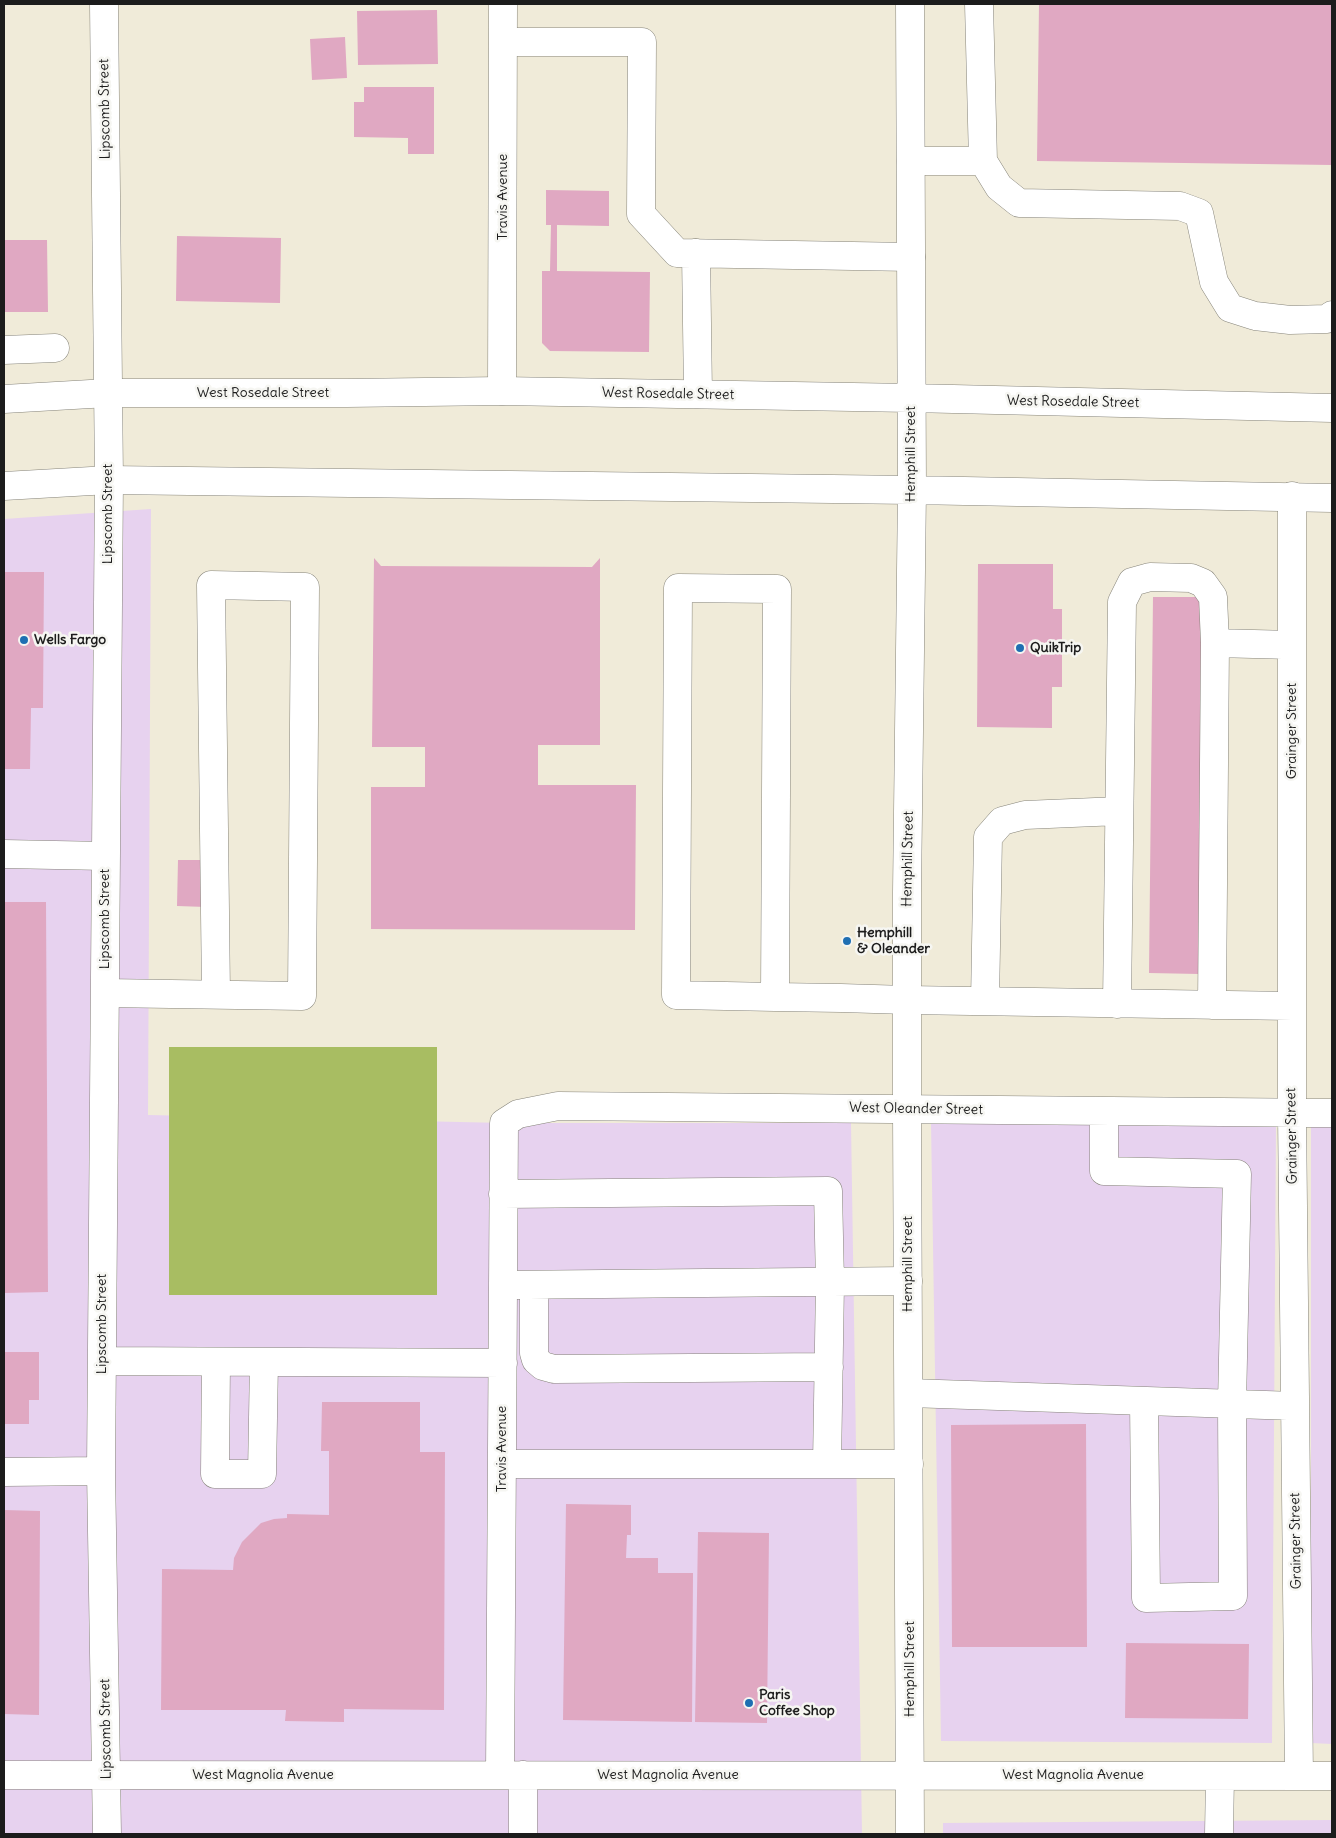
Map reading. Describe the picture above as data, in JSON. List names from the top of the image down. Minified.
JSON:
{"streets":{"street":["Lipscomb Street","Travis Avenue","West Rosedale Street","Hemphill Street","Grainger Street","West Oleander Street","West Magnolia Avenue"]},"crossings":[["Lipscomb Street","West Rosedale Street"],["Lipscomb Street","West Magnolia Avenue"],["Travis Avenue","West Rosedale Street"],["Travis Avenue","West Oleander Street"],["Travis Avenue","West Magnolia Avenue"],["West Rosedale Street","Hemphill Street"],["Hemphill Street","West Oleander Street"],["Hemphill Street","West Magnolia Avenue"],["Grainger Street","West Oleander Street"],["Grainger Street","West Magnolia Avenue"]],"places":["Wells Fargo","QuikTrip","Hemphill & Oleander","Paris Coffee Shop"]}
